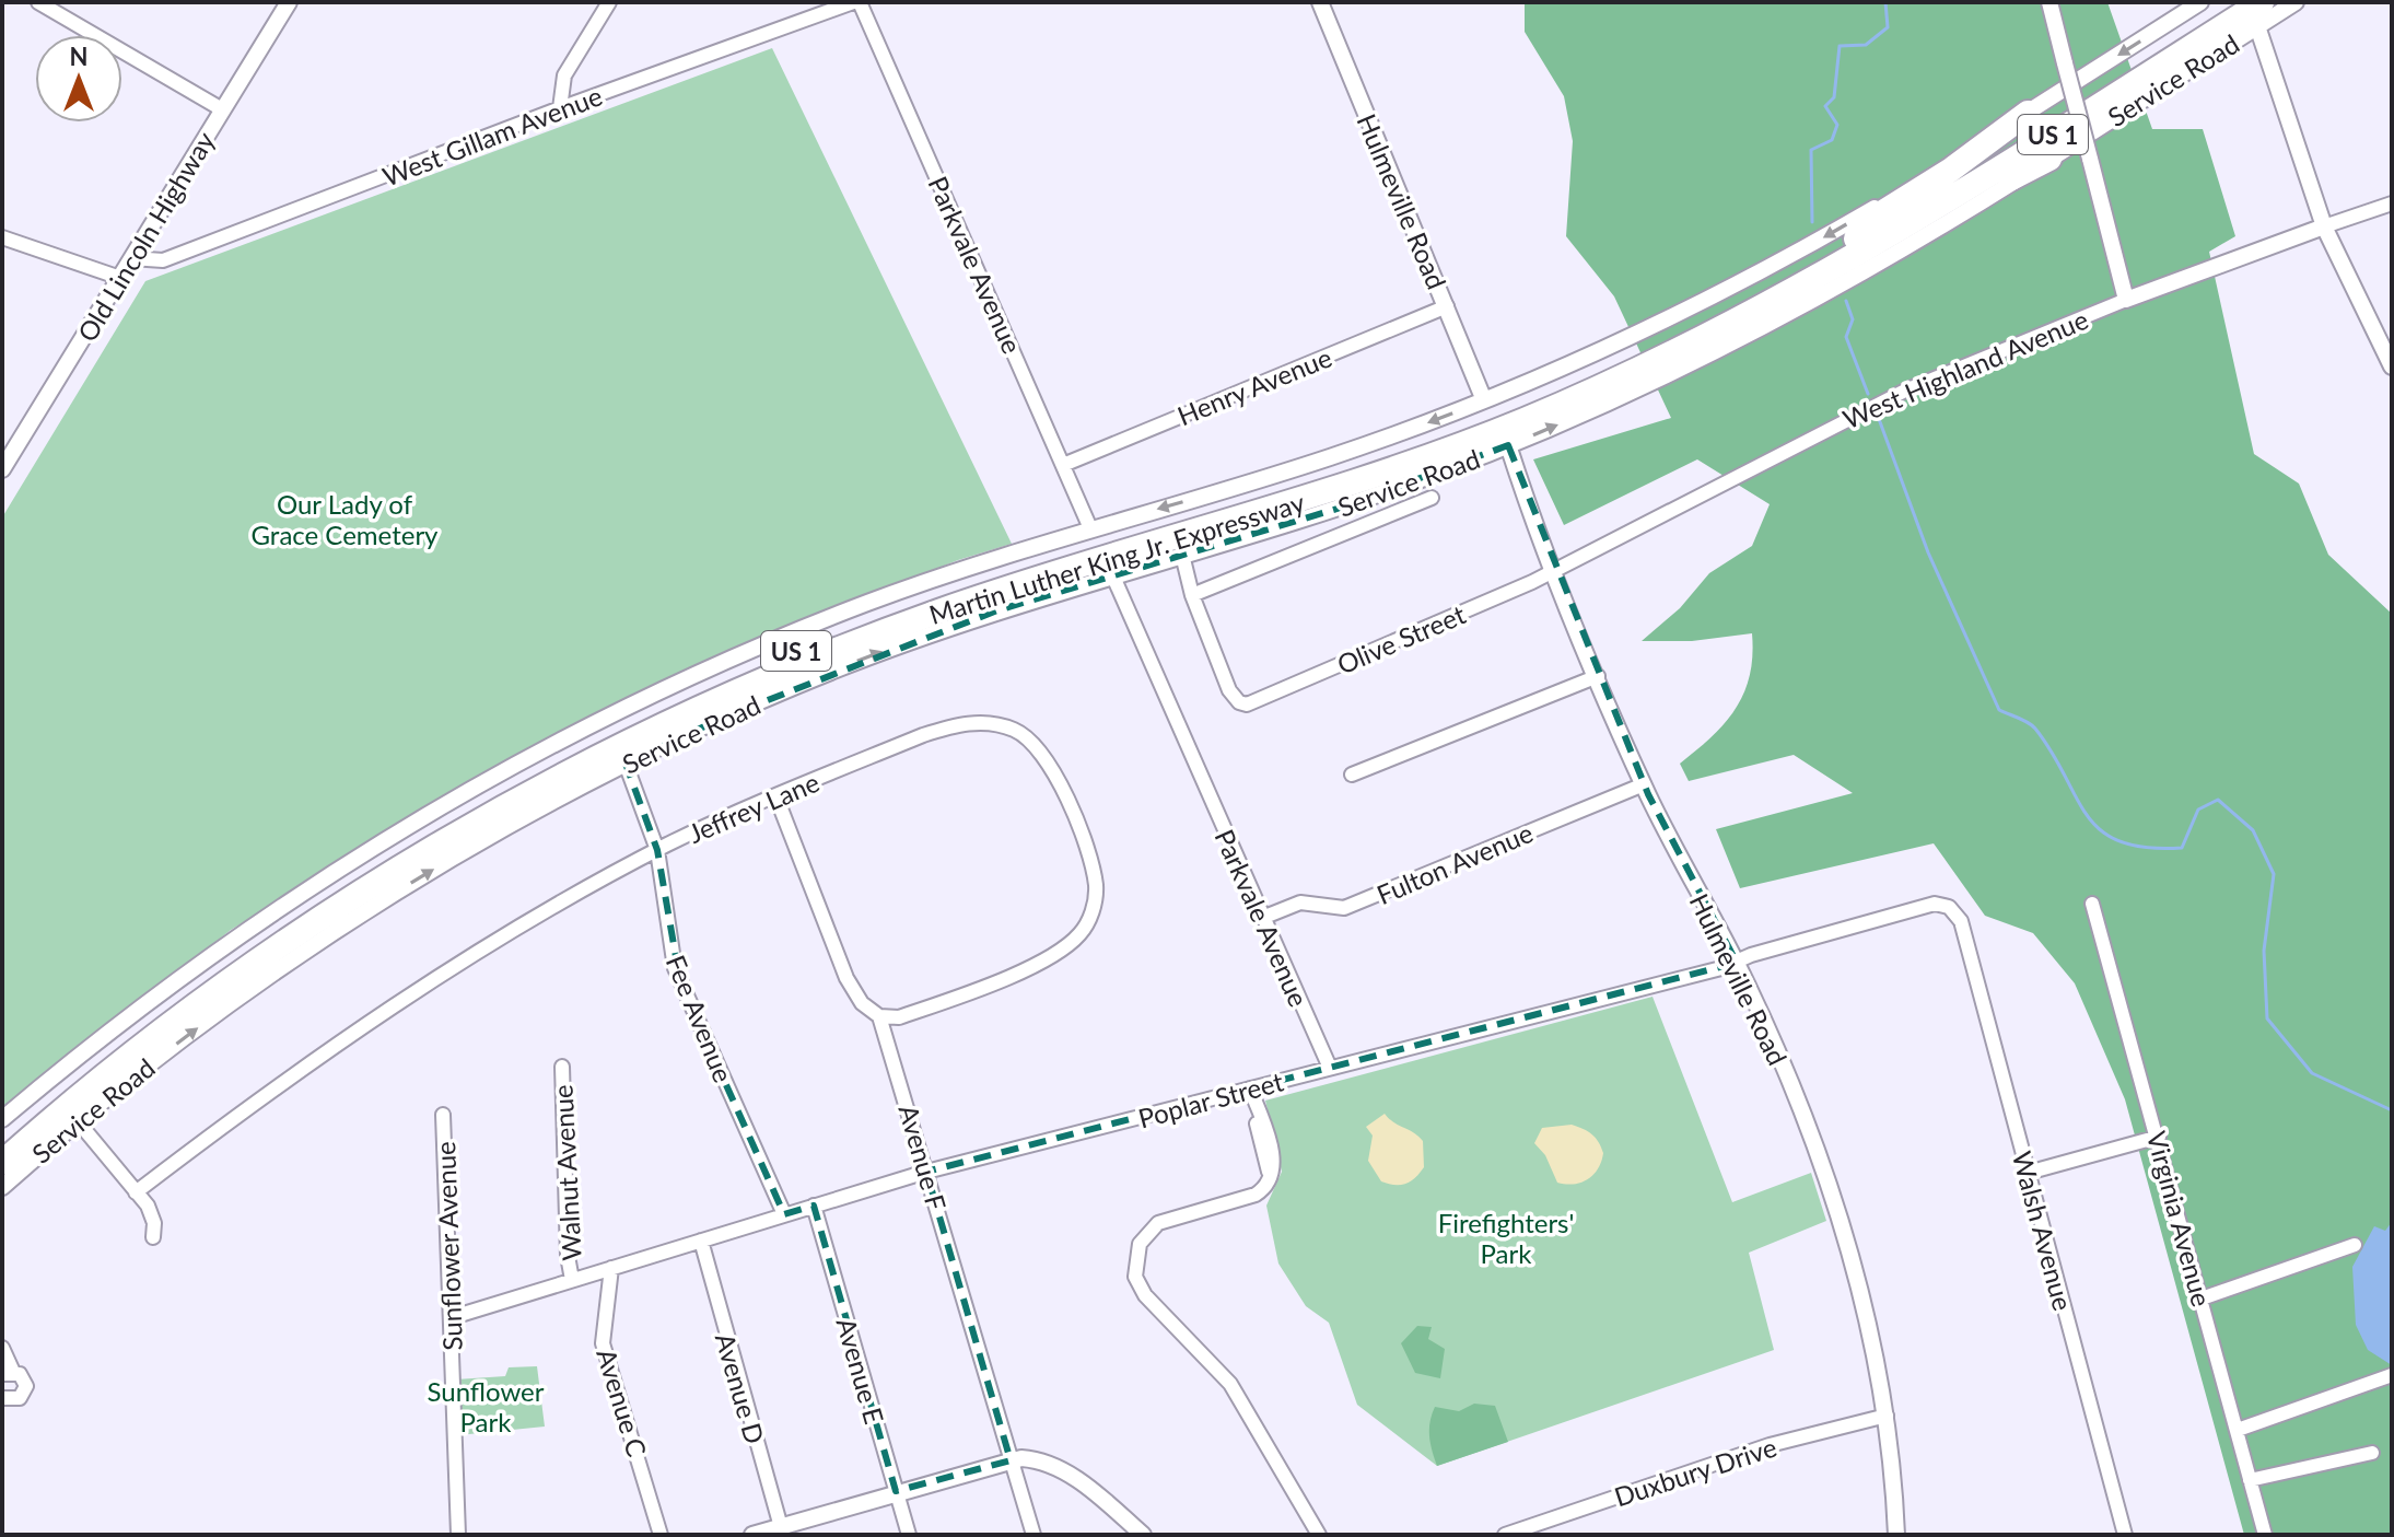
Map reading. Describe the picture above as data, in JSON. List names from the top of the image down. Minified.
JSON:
{"streets":{"highway":["US 1","Martin Luther King Jr. Expressway"],"street":["Service Road","West Gillam Avenue","Hulmeville Road","Old Lincoln Highway","Parkvale Avenue","West Highland Avenue","Henry Avenue","Olive Street","Jeffrey Lane","Fulton Avenue","Fee Avenue","Poplar Street","Avenue F","Walnut Avenue","Virginia Avenue","Walsh Avenue","Sunflower Avenue","Avenue E","Avenue D","Avenue C","Duxbury Drive"]},"crossings":[["Service Road","Hulmeville Road"],["Service Road","Parkvale Avenue"],["Service Road","Martin Luther King Jr. Expressway"],["Service Road","Fee Avenue"],["West Gillam Avenue","Old Lincoln Highway"],["West Gillam Avenue","Parkvale Avenue"],["Hulmeville Road","West Highland Avenue"],["Hulmeville Road","Henry Avenue"],["Hulmeville Road","Olive Street"],["Hulmeville Road","Fulton Avenue"],["Hulmeville Road","Poplar Street"],["Hulmeville Road","Duxbury Drive"],["Parkvale Avenue","Henry Avenue"],["Parkvale Avenue","Fulton Avenue"],["Parkvale Avenue","Poplar Street"],["West Highland Avenue","Olive Street"],["Jeffrey Lane","Fee Avenue"],["Jeffrey Lane","Avenue F"],["Fee Avenue","Poplar Street"],["Poplar Street","Avenue F"],["Poplar Street","Walnut Avenue"],["Poplar Street","Walsh Avenue"],["Poplar Street","Sunflower Avenue"],["Poplar Street","Avenue E"],["Poplar Street","Avenue D"],["Poplar Street","Avenue C"]],"parks":["Our Lady of Grace Cemetery","Firefighters' Park","Sunflower Park"],"north":"top"}
